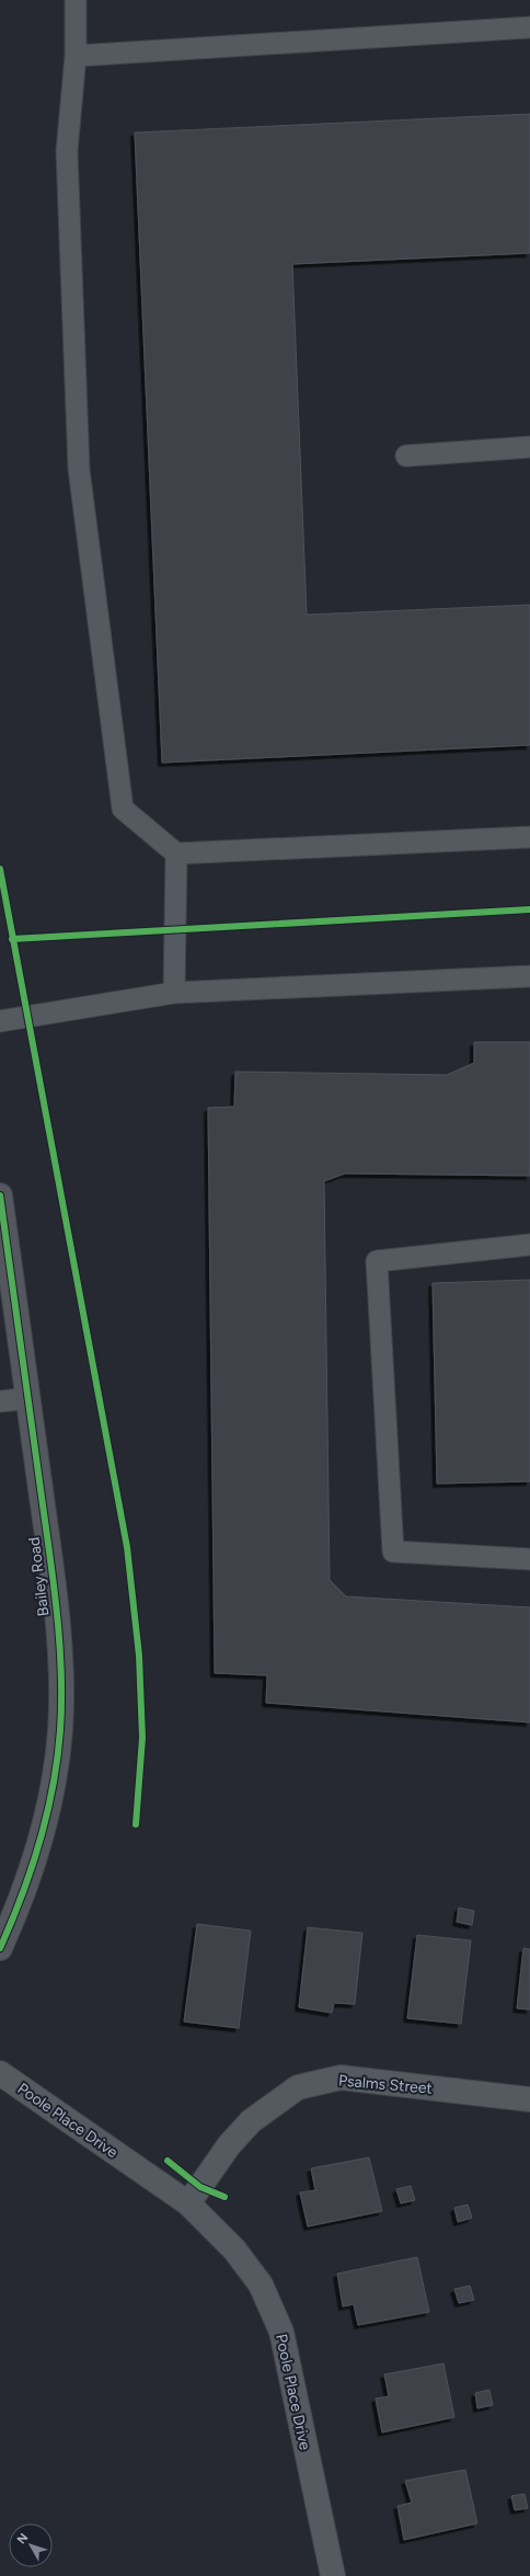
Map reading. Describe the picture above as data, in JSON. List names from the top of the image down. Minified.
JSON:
{"streets":{"street":["Bailey Road","Psalms Street","Poole Place Drive"]},"crossings":[["Psalms Street","Poole Place Drive"]],"north":"top left"}
